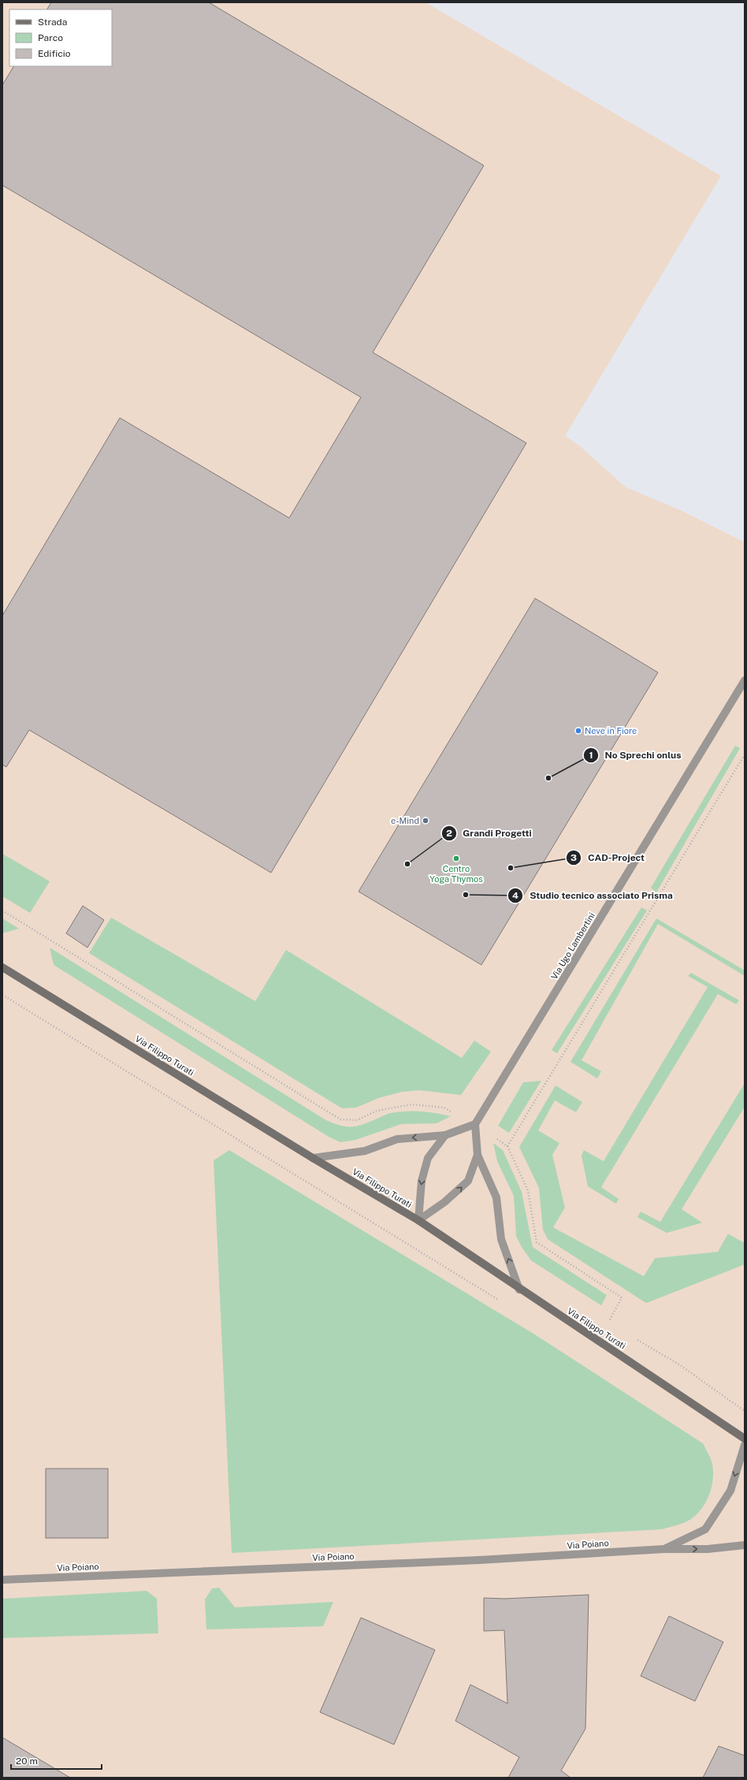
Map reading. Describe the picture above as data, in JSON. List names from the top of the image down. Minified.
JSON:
{"streets":{"main road":["Via Filippo Turati"],"street":["Via Ugo Lambertini","Via Poiano"]},"places":["Neve in Fiore","No Sprechi onlus","e-Mind","Centro Yoga Thymos","Grandi Progetti","CAD-Project","Studio tecnico associato Prisma"],"legend":["Strada","Parco","Edificio"],"scale_bar":"20 m"}
